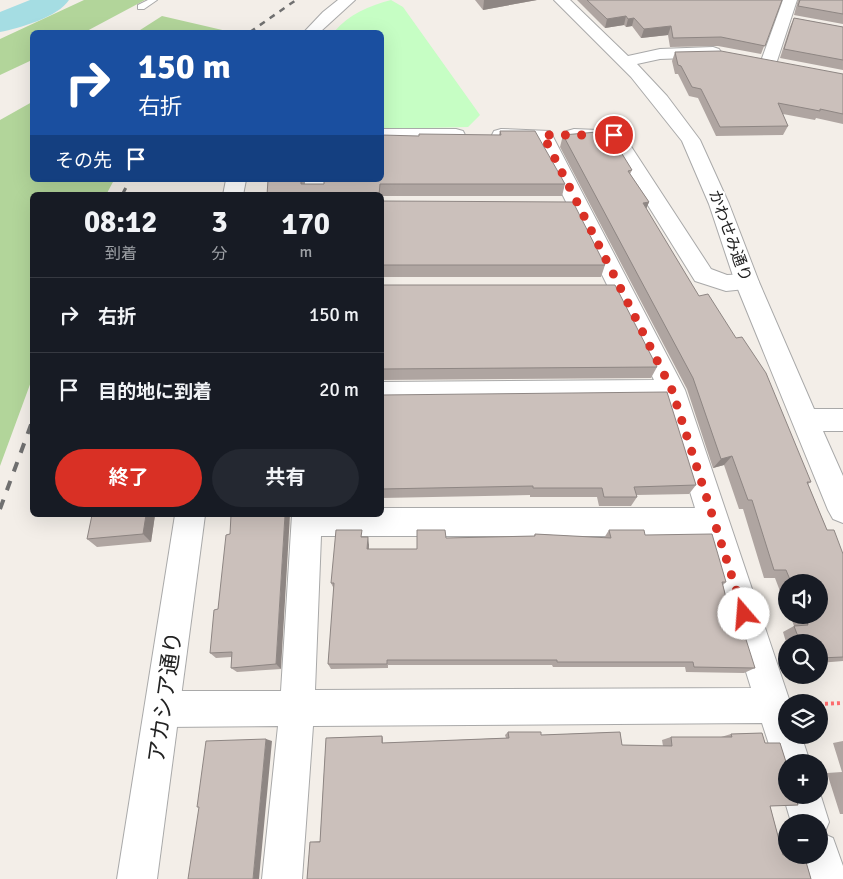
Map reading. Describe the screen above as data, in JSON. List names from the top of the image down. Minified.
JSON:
{"streets":{"street":["かわせみ通り","アカシア通り"]},"page":{"turn":["150 m","右折"],"then":"その先","eta":["08:12","到着","3","分","170","m"],"list":[{"name":"右折","value":"150 m"},{"name":"目的地に到着","value":"20 m"}],"buttons":["終了","共有"],"map_buttons":["+","−"]}}
